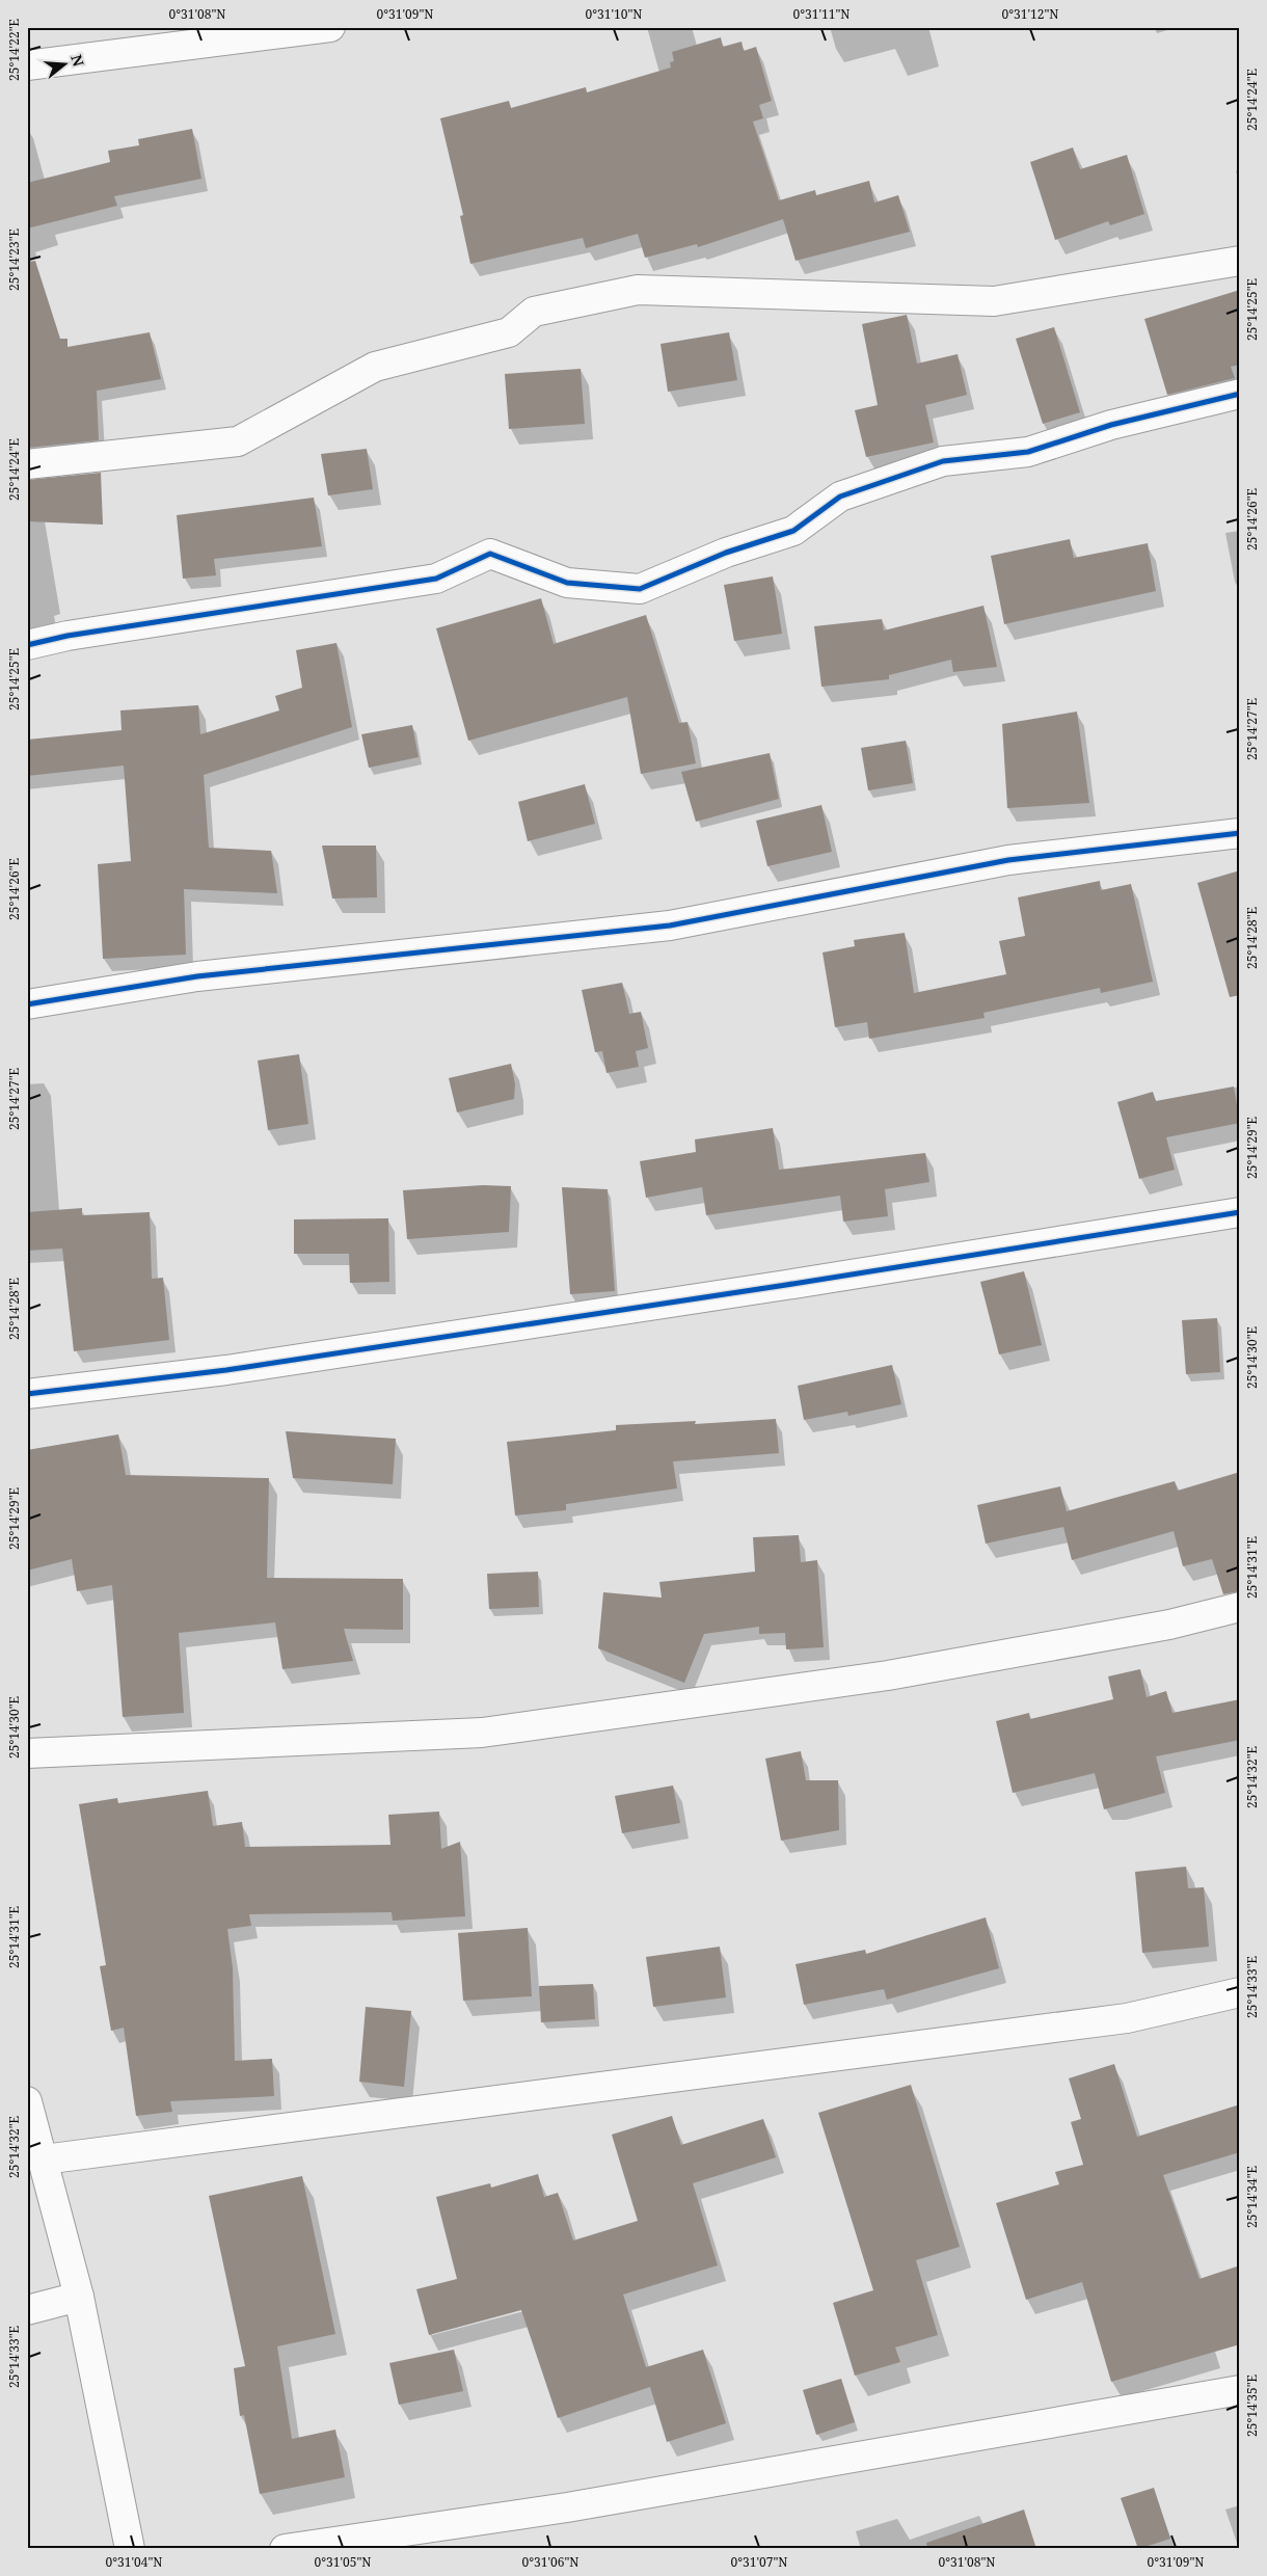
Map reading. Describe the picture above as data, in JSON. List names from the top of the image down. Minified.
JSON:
{"north":"right","coordinates":["0°31'08\"N","0°31'09\"N","0°31'10\"N","0°31'11\"N","0°31'12\"N","25°14'22\"E","25°14'24\"E","25°14'23\"E","25°14'25\"E","25°14'26\"E","25°14'27\"E","25°14'28\"E","25°14'29\"E","25°14'30\"E","25°14'31\"E","25°14'32\"E","25°14'33\"E","25°14'34\"E","25°14'35\"E","0°31'04\"N","0°31'05\"N","0°31'06\"N","0°31'07\"N"]}
